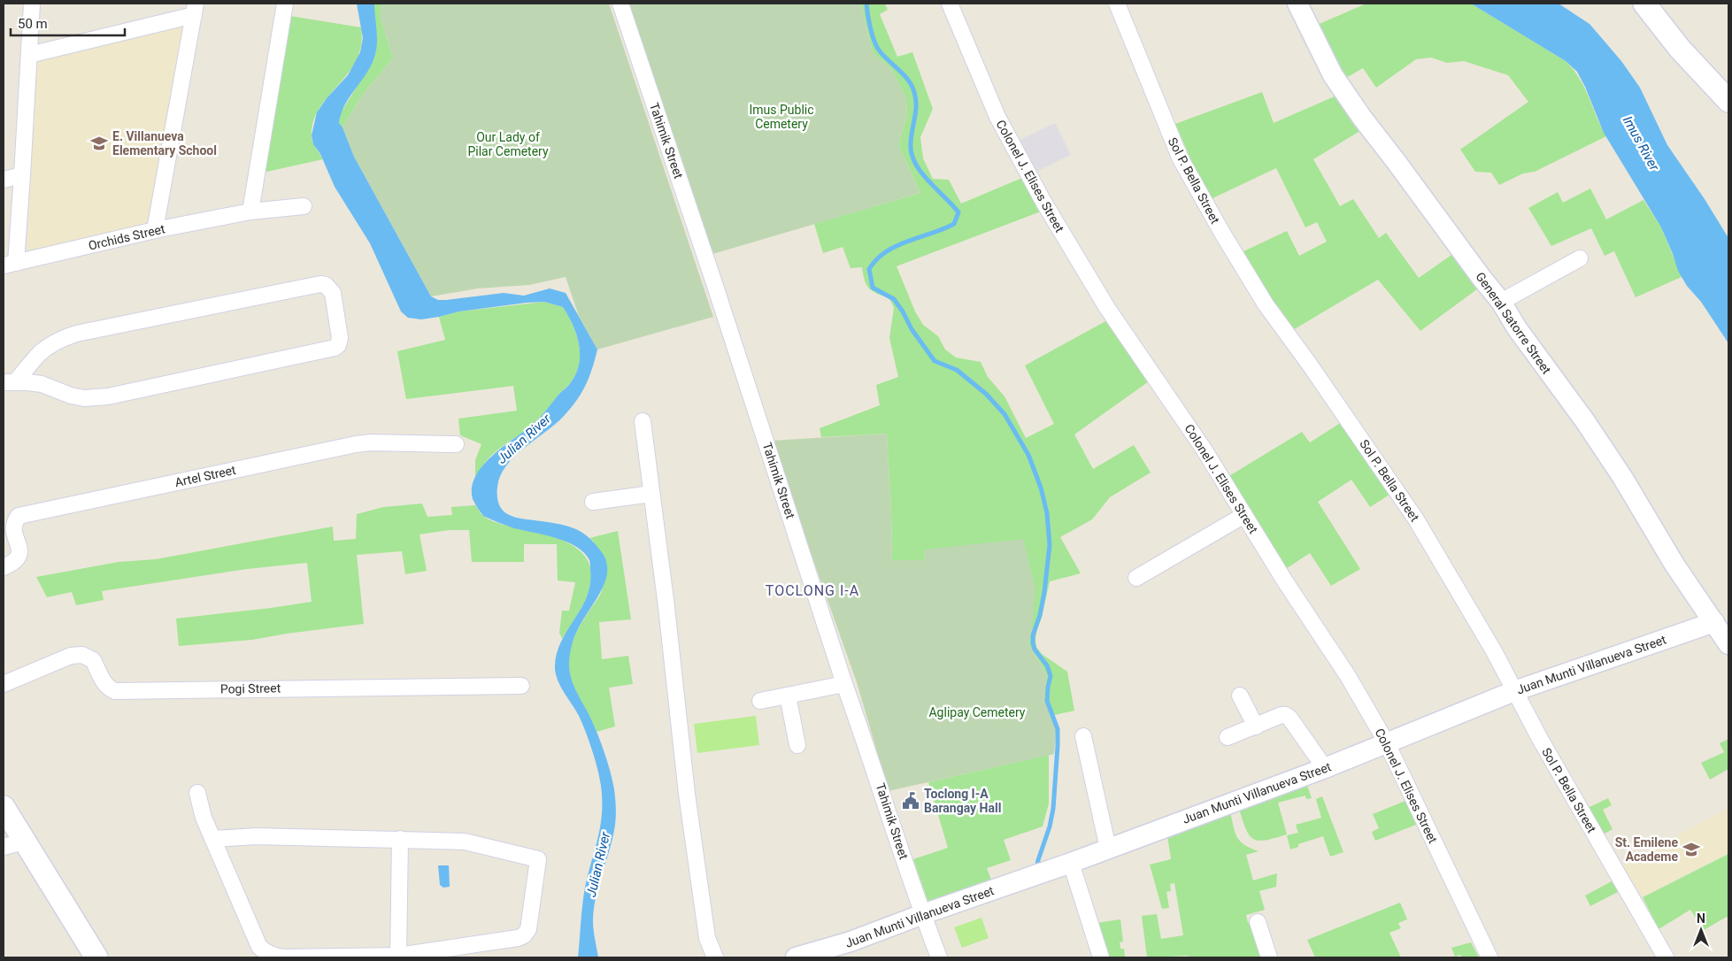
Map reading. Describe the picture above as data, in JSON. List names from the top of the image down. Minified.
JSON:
{"streets":{"street":["Tahimik Street","Colonel J. Elises Street","Sol P. Bella Street","Orchids Street","General Satorre Street","Artel Street","Juan Munti Villanueva Street","Pogi Street"]},"crossings":[["Tahimik Street","Juan Munti Villanueva Street"],["Colonel J. Elises Street","Juan Munti Villanueva Street"],["Sol P. Bella Street","Juan Munti Villanueva Street"],["General Satorre Street","Juan Munti Villanueva Street"]],"districts":["TOCLONG I-A"],"water":["Imus River","Julian River"],"parks":["Imus Public Cemetery","Our Lady of Pilar Cemetery","Aglipay Cemetery"],"places":{"school or university":["E. Villanueva Elementary School","St. Emilene Academe"],"public building":["Toclong I-A Barangay Hall"]},"scale_bar":"50 m","north":"top"}
